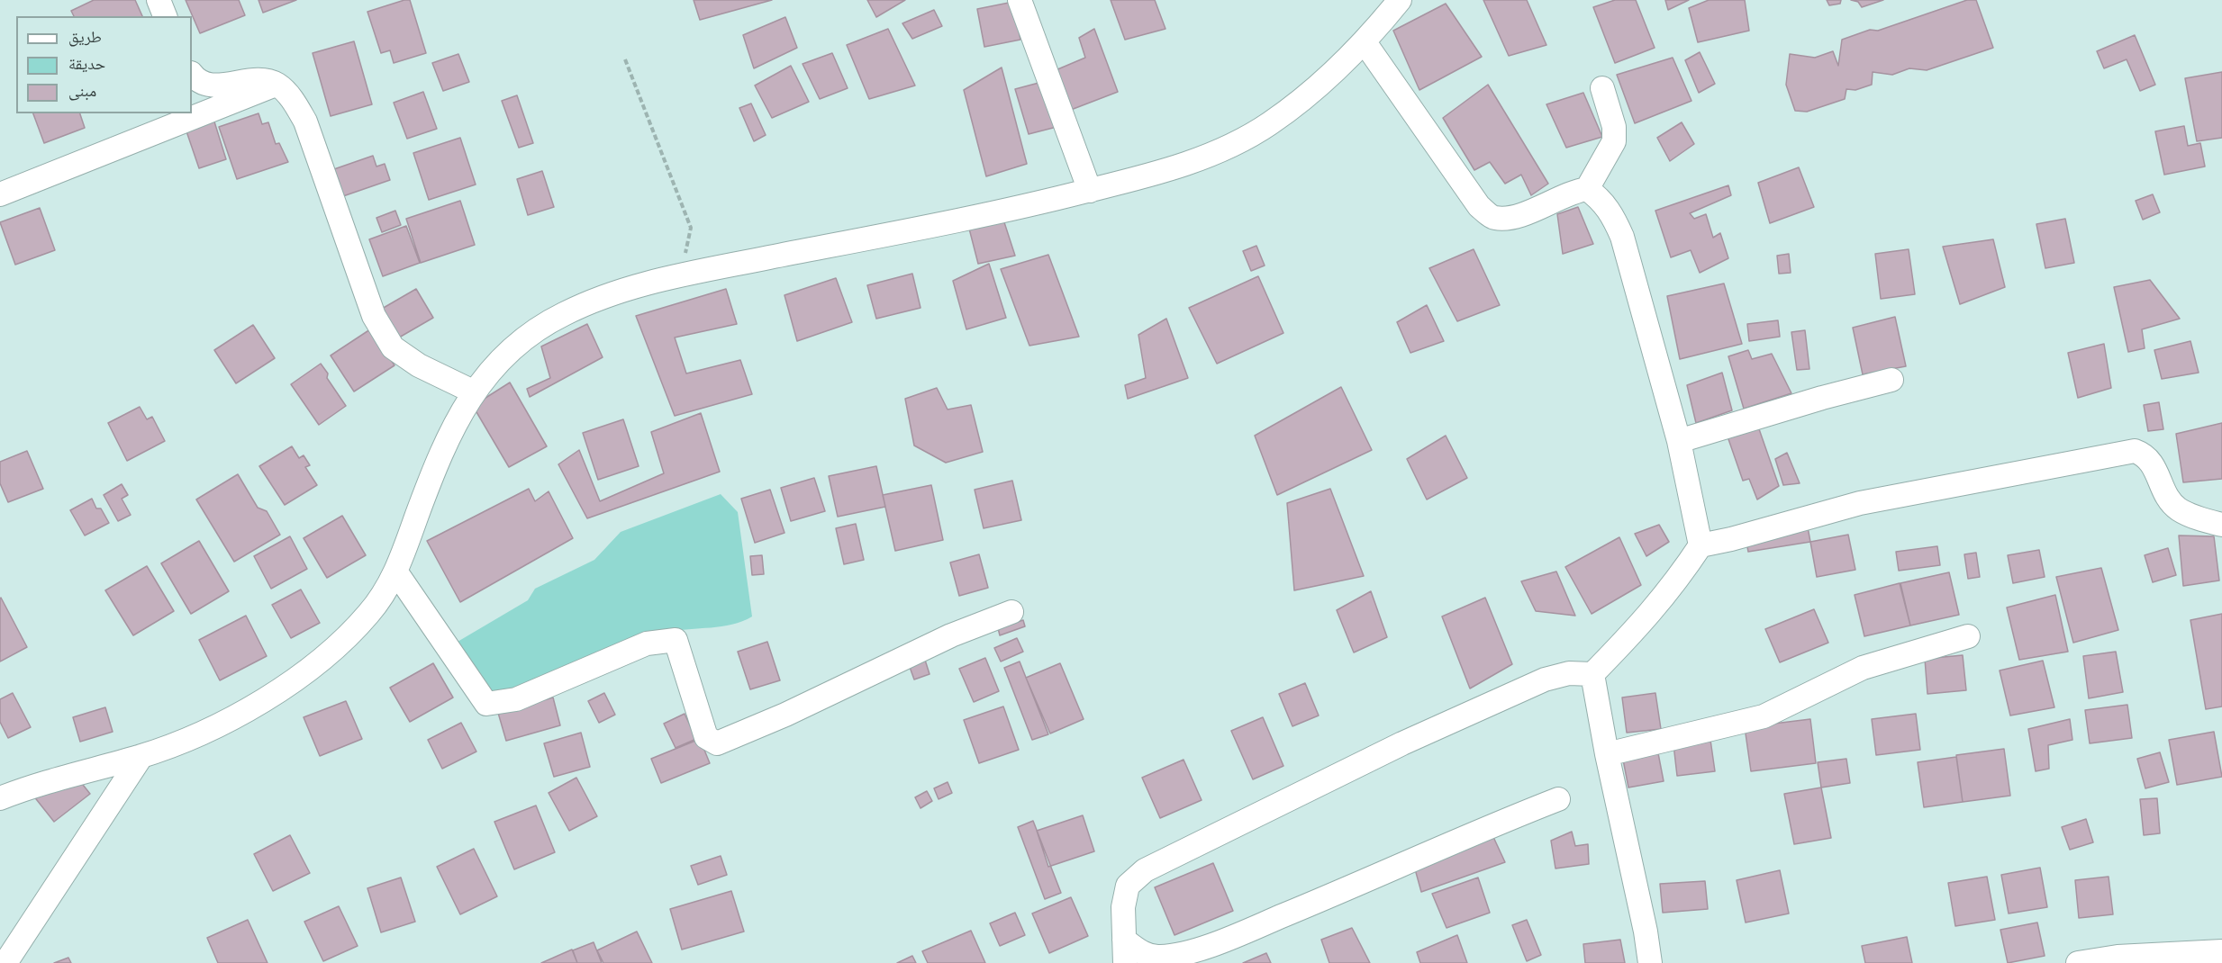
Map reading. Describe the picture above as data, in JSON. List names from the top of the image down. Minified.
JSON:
{"legend":["طريق","حديقة","مبنى"]}
